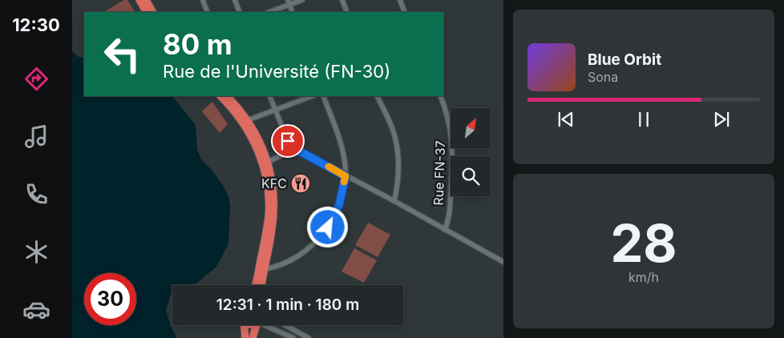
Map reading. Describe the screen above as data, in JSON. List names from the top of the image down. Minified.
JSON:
{"streets":{"street":["Rue FN-37"]},"places":{"restaurant":["KFC"]},"north":"top right","page":{"tabs":"12:30","turn":["80 m","Rue de l'Université (FN-30)"],"song":["Blue Orbit","Sona"],"tile":["28","km/h"],"limit":"30","trip":"12:31 · 1 min · 180 m"}}
